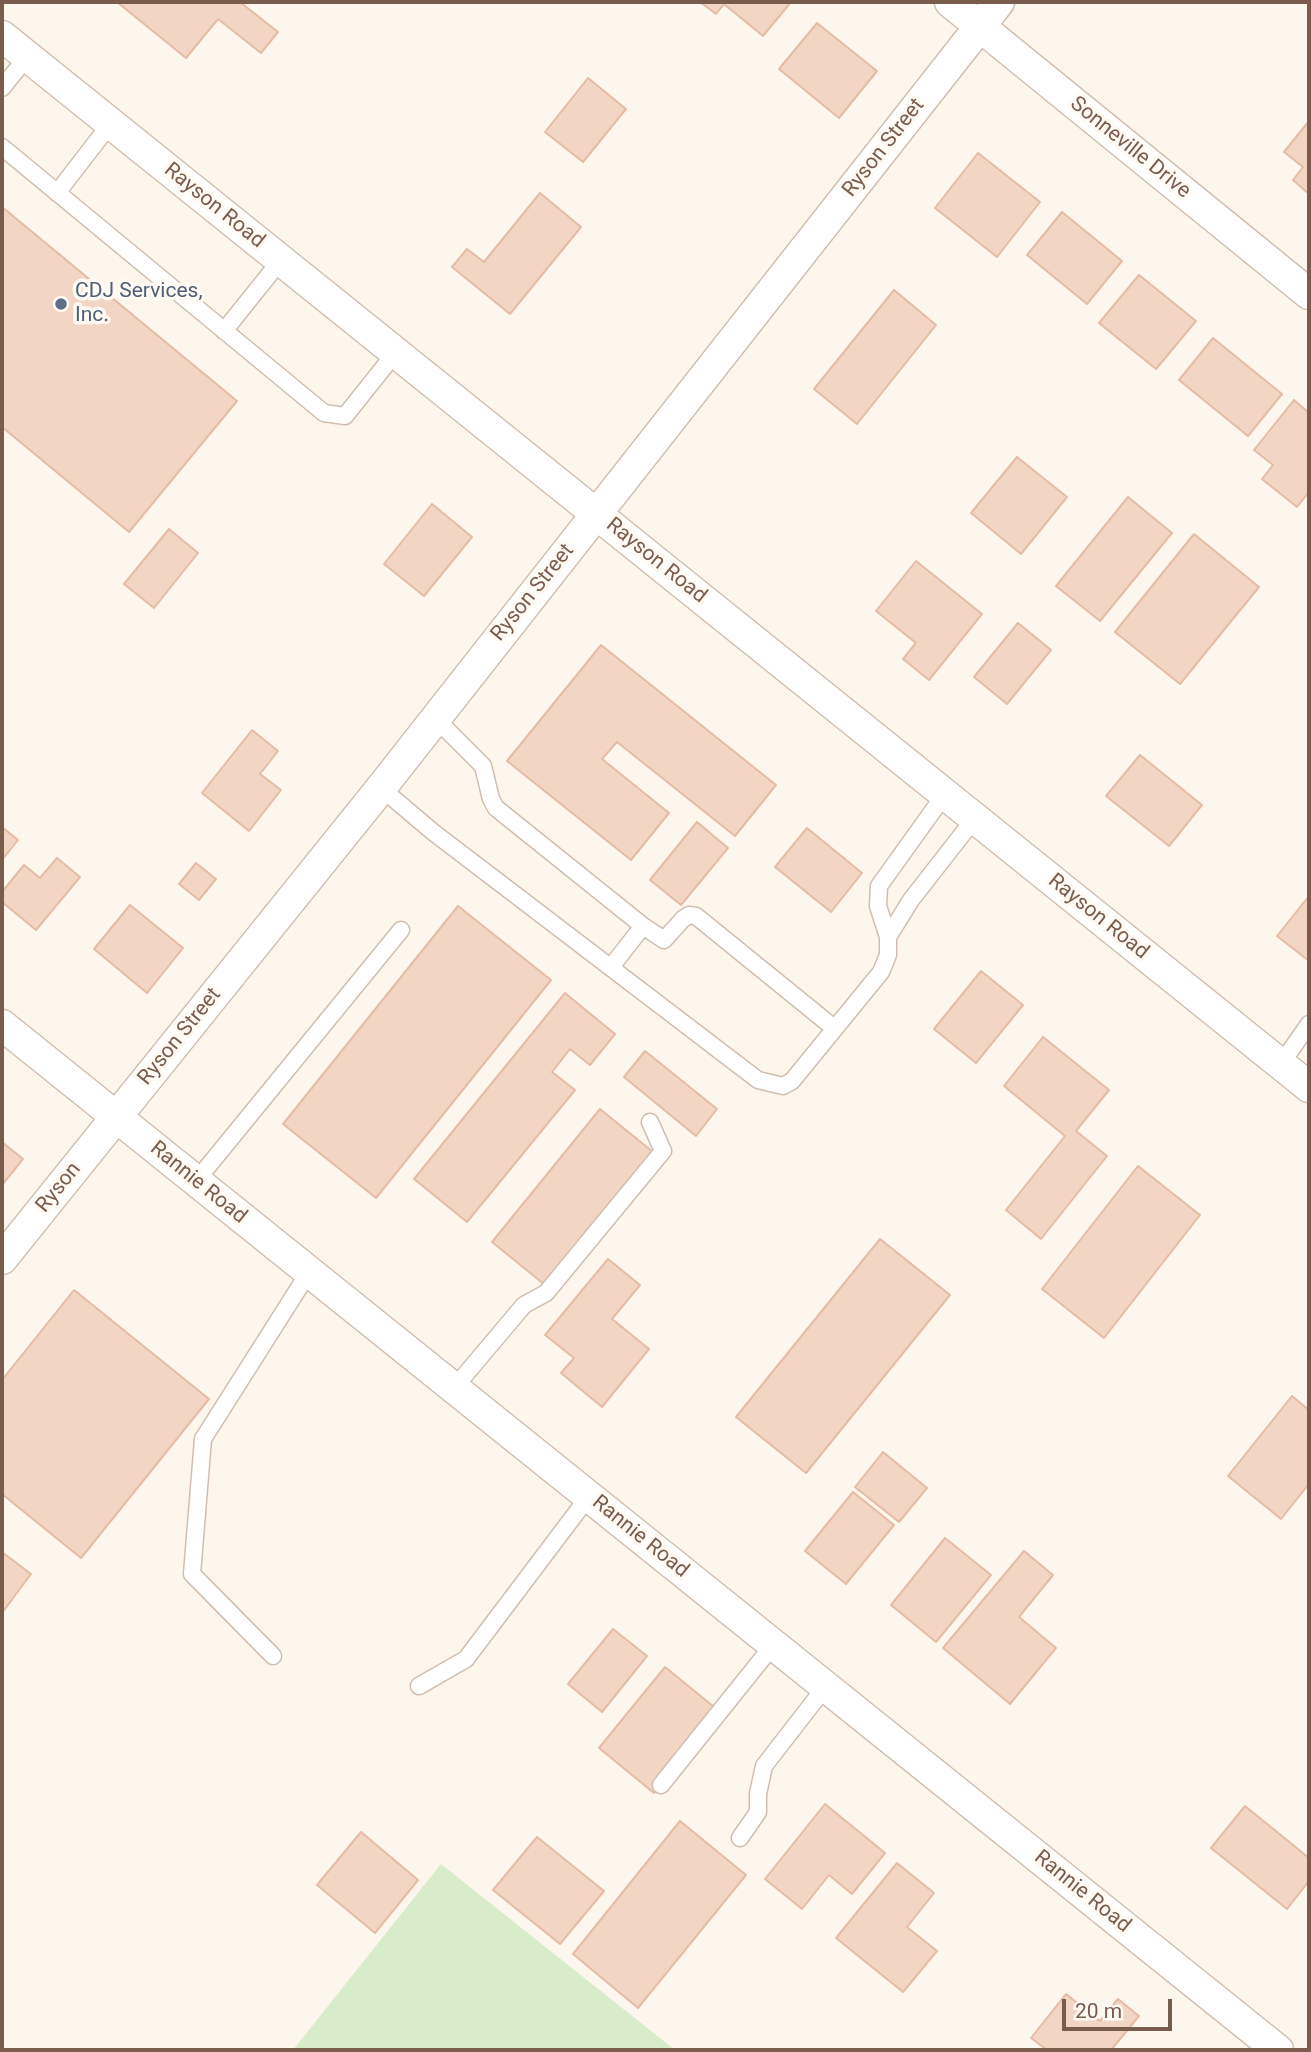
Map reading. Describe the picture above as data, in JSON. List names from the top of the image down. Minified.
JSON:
{"streets":{"street":["Ryson Street","Sonneville Drive","Rayson Road","Rannie Road","Ryson"]},"crossings":[["Ryson Street","Sonneville Drive"],["Ryson Street","Rayson Road"],["Ryson Street","Rannie Road"],["Ryson Street","Ryson"],["Rannie Road","Ryson"]],"places":["CDJ Services, Inc."],"scale_bar":"20 m"}
